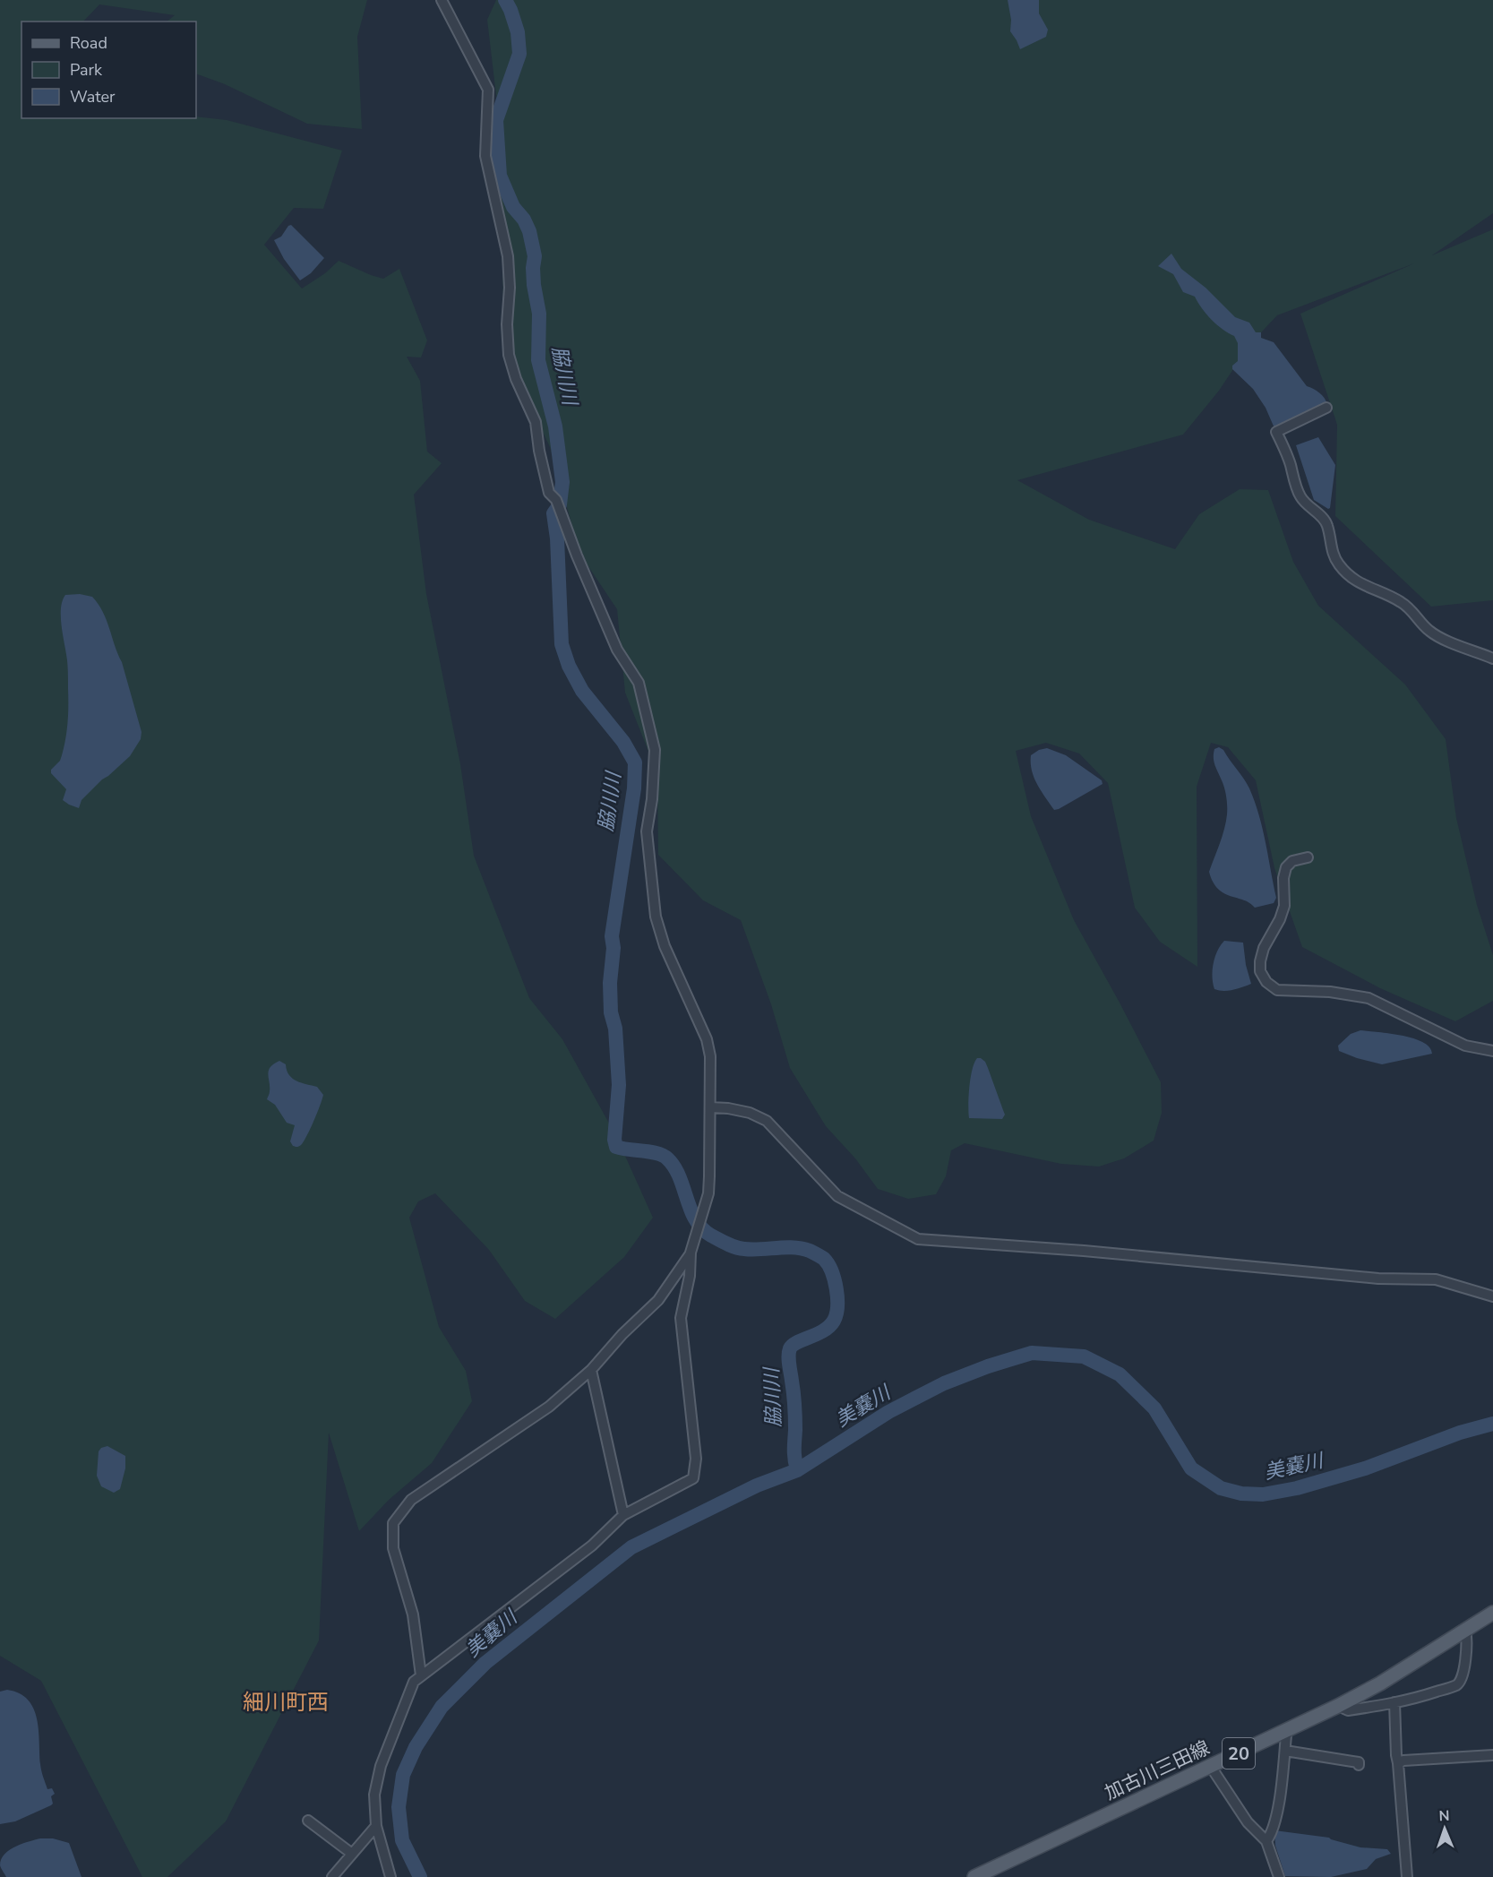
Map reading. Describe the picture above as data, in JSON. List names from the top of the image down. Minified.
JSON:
{"streets":{"main road":["20","加古川三田線"]},"districts":["細川町西"],"water":["脇川川","美嚢川"],"legend":["Road","Park","Water"],"north":"top"}
